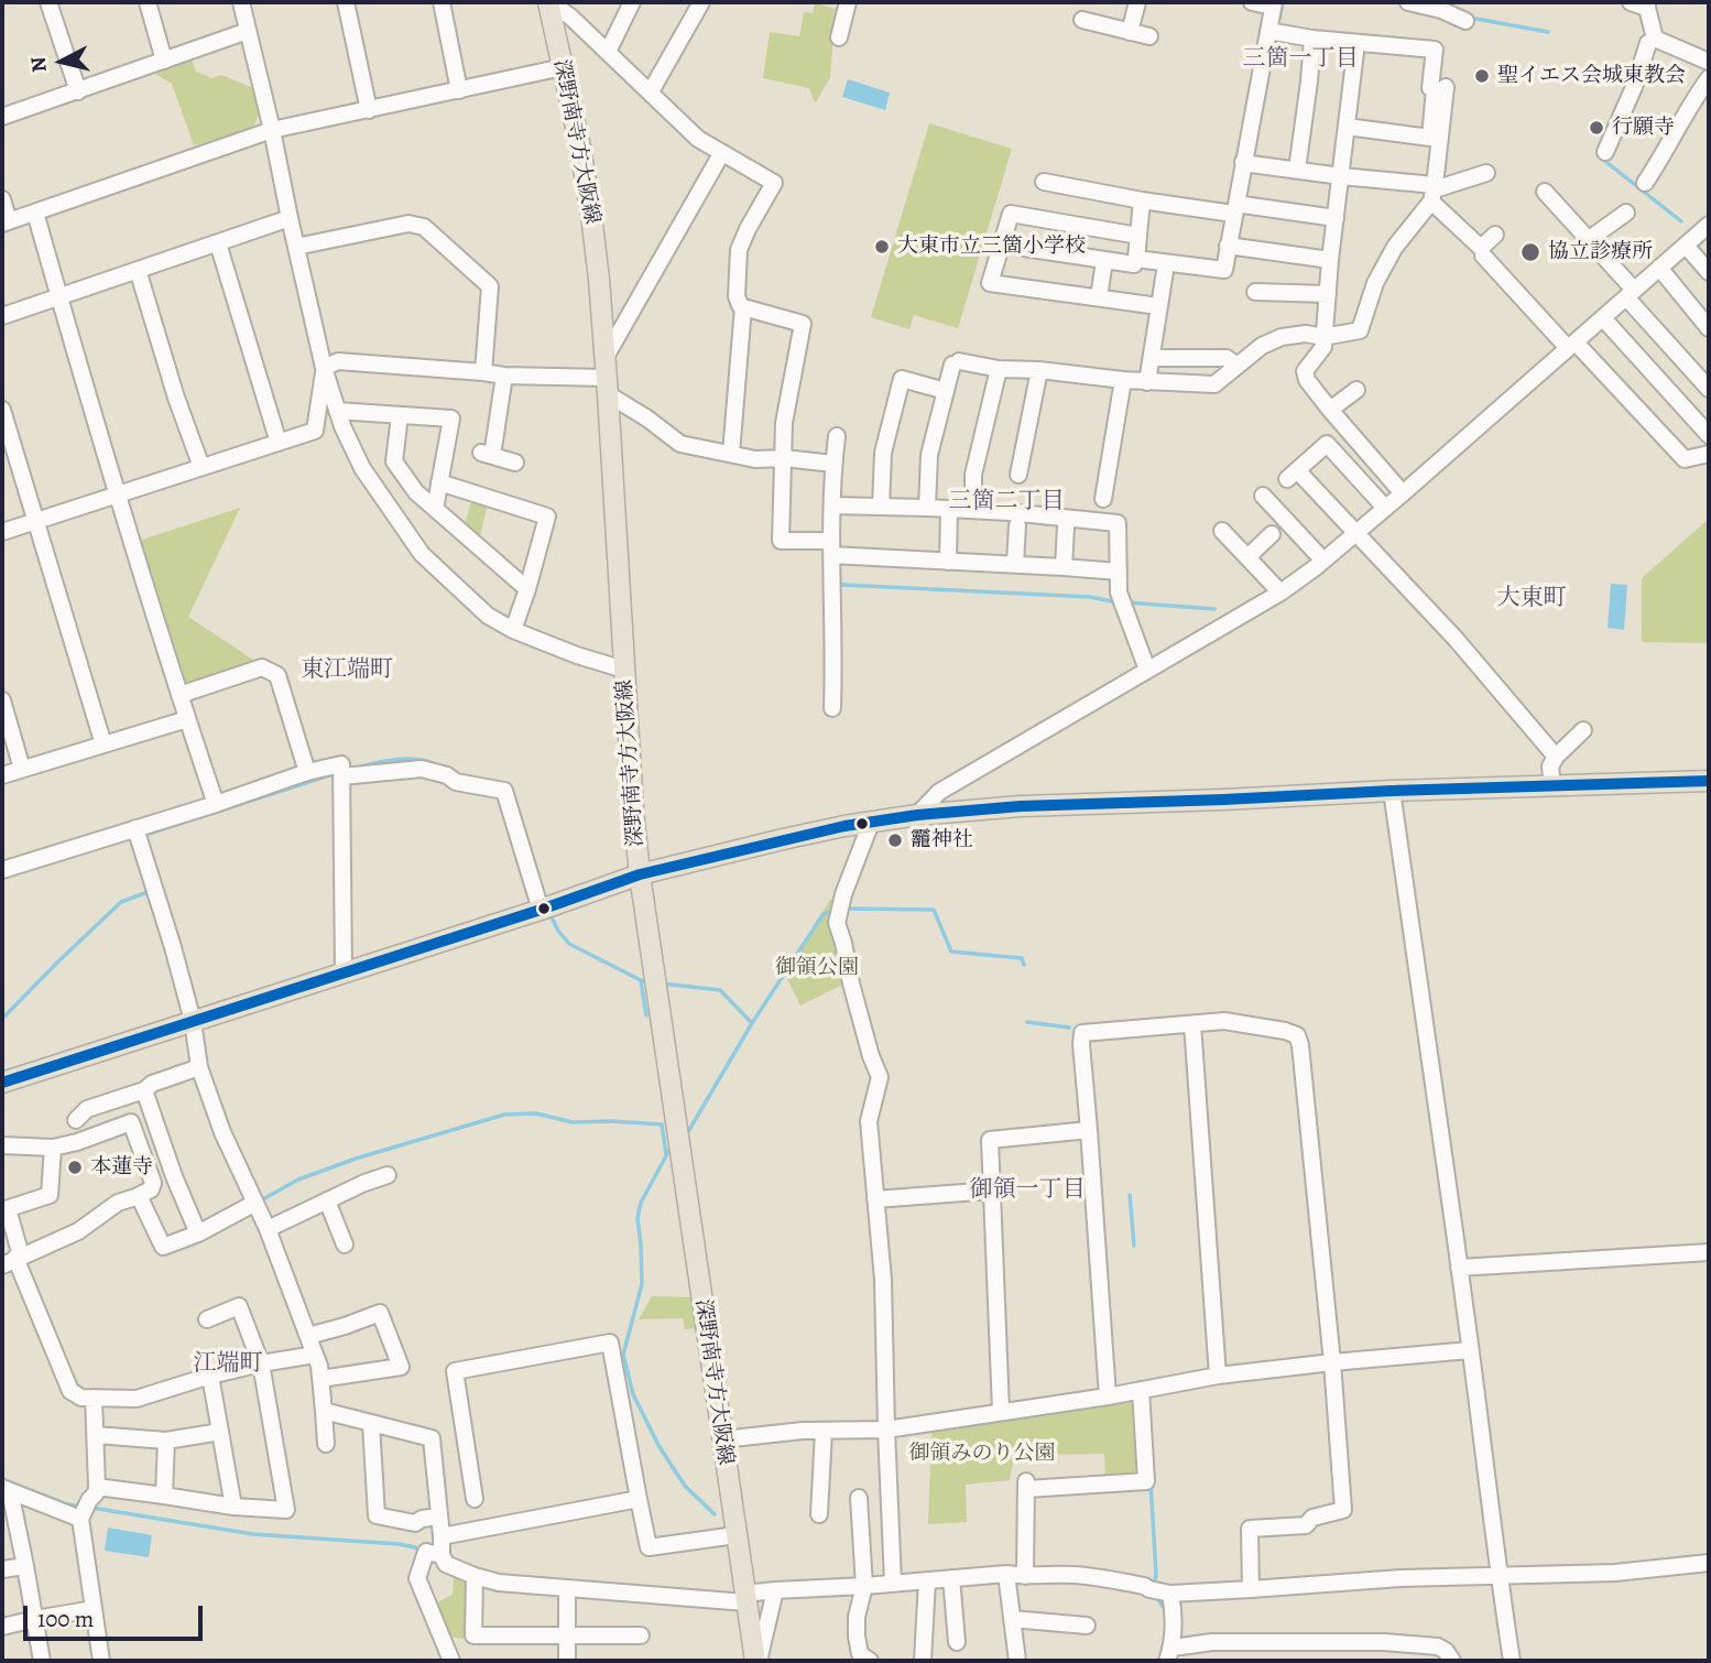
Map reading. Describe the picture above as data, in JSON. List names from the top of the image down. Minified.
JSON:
{"streets":{"main road":["深野南寺方大阪線"]},"districts":["三箇一丁目","三箇二丁目","大東町","東江端町","御領一丁目","江端町"],"parks":["御領公園","御領みのり公園"],"places":["聖イエス会城東教会","行願寺","大東市立三箇小学校","協立診療所","龗神社","本蓮寺"],"scale_bar":"100 m","north":"left"}
